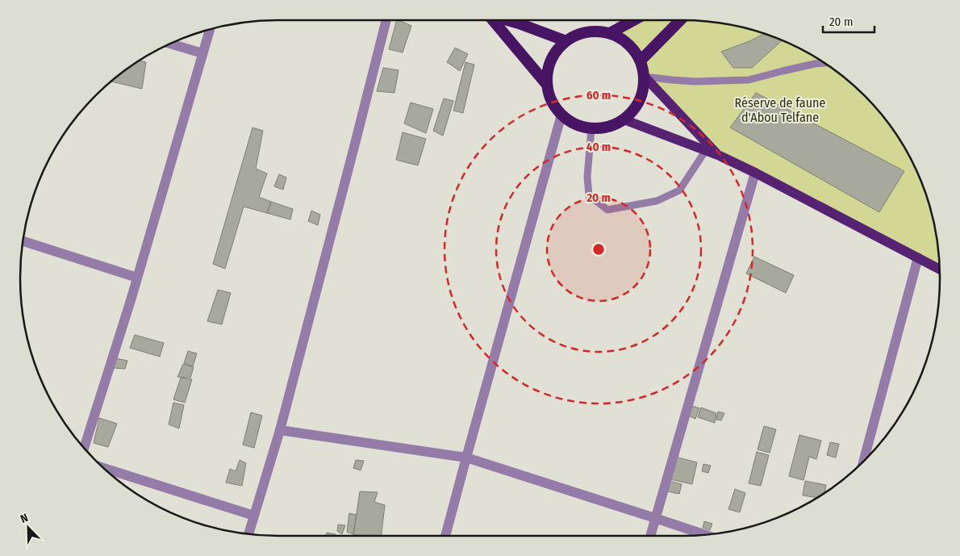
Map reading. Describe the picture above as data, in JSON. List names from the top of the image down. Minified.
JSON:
{"parks":["Réserve de faune d'Abou Telfane"],"scale_bar":"20 m","north":"top left","rings":["60 m","40 m","20 m"]}
